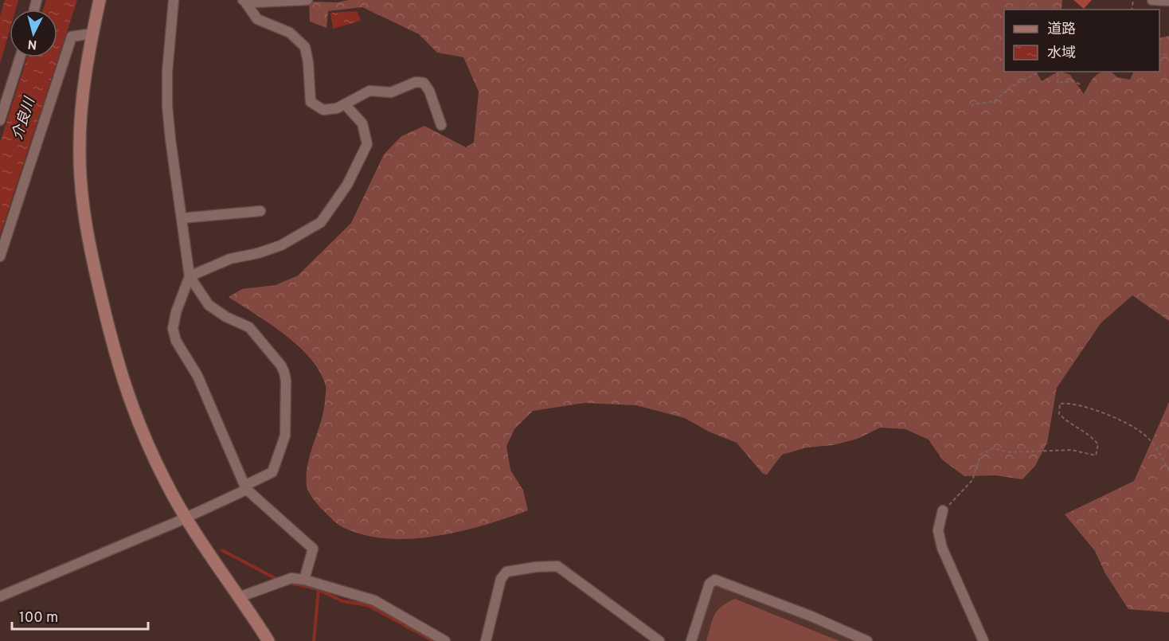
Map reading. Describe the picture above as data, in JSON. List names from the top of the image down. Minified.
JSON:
{"water":["介良川"],"legend":["道路","水域"],"scale_bar":"100 m","north":"bottom"}
